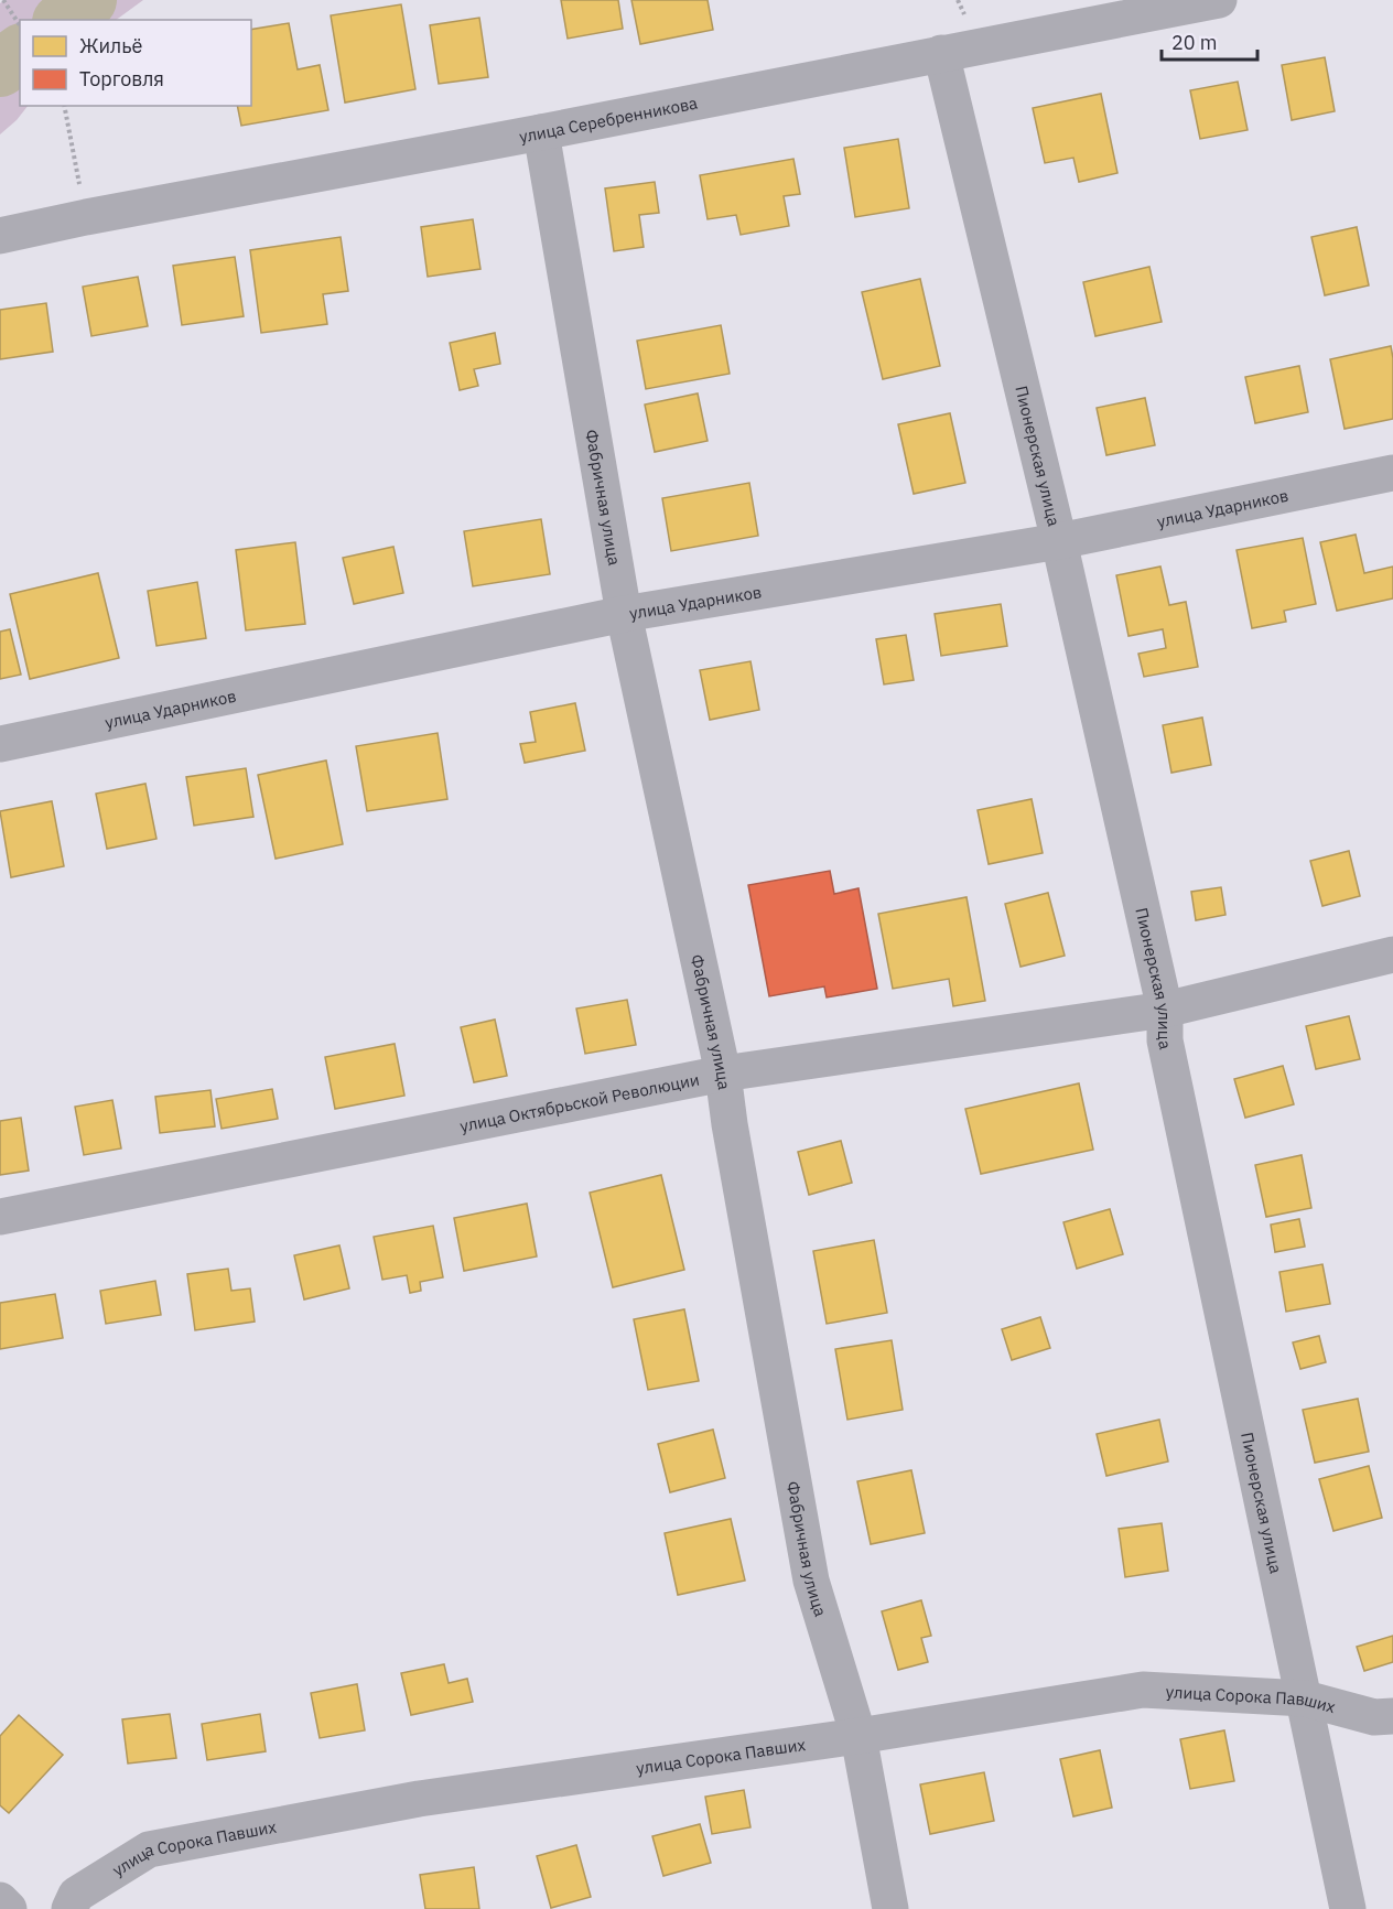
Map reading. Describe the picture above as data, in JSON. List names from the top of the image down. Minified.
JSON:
{"streets":{"street":["улица Серебренникова","Пионерская улица","Фабричная улица","улица Ударников","улица Октябрьской Революции","улица Сорока Павших"]},"crossings":[["улица Серебренникова","Пионерская улица"],["улица Серебренникова","Фабричная улица"],["Пионерская улица","улица Ударников"],["Пионерская улица","улица Октябрьской Революции"],["Пионерская улица","улица Сорока Павших"],["Фабричная улица","улица Ударников"],["Фабричная улица","улица Октябрьской Революции"],["Фабричная улица","улица Сорока Павших"]],"legend":["Жильё","Торговля"],"scale_bar":"20 m"}
